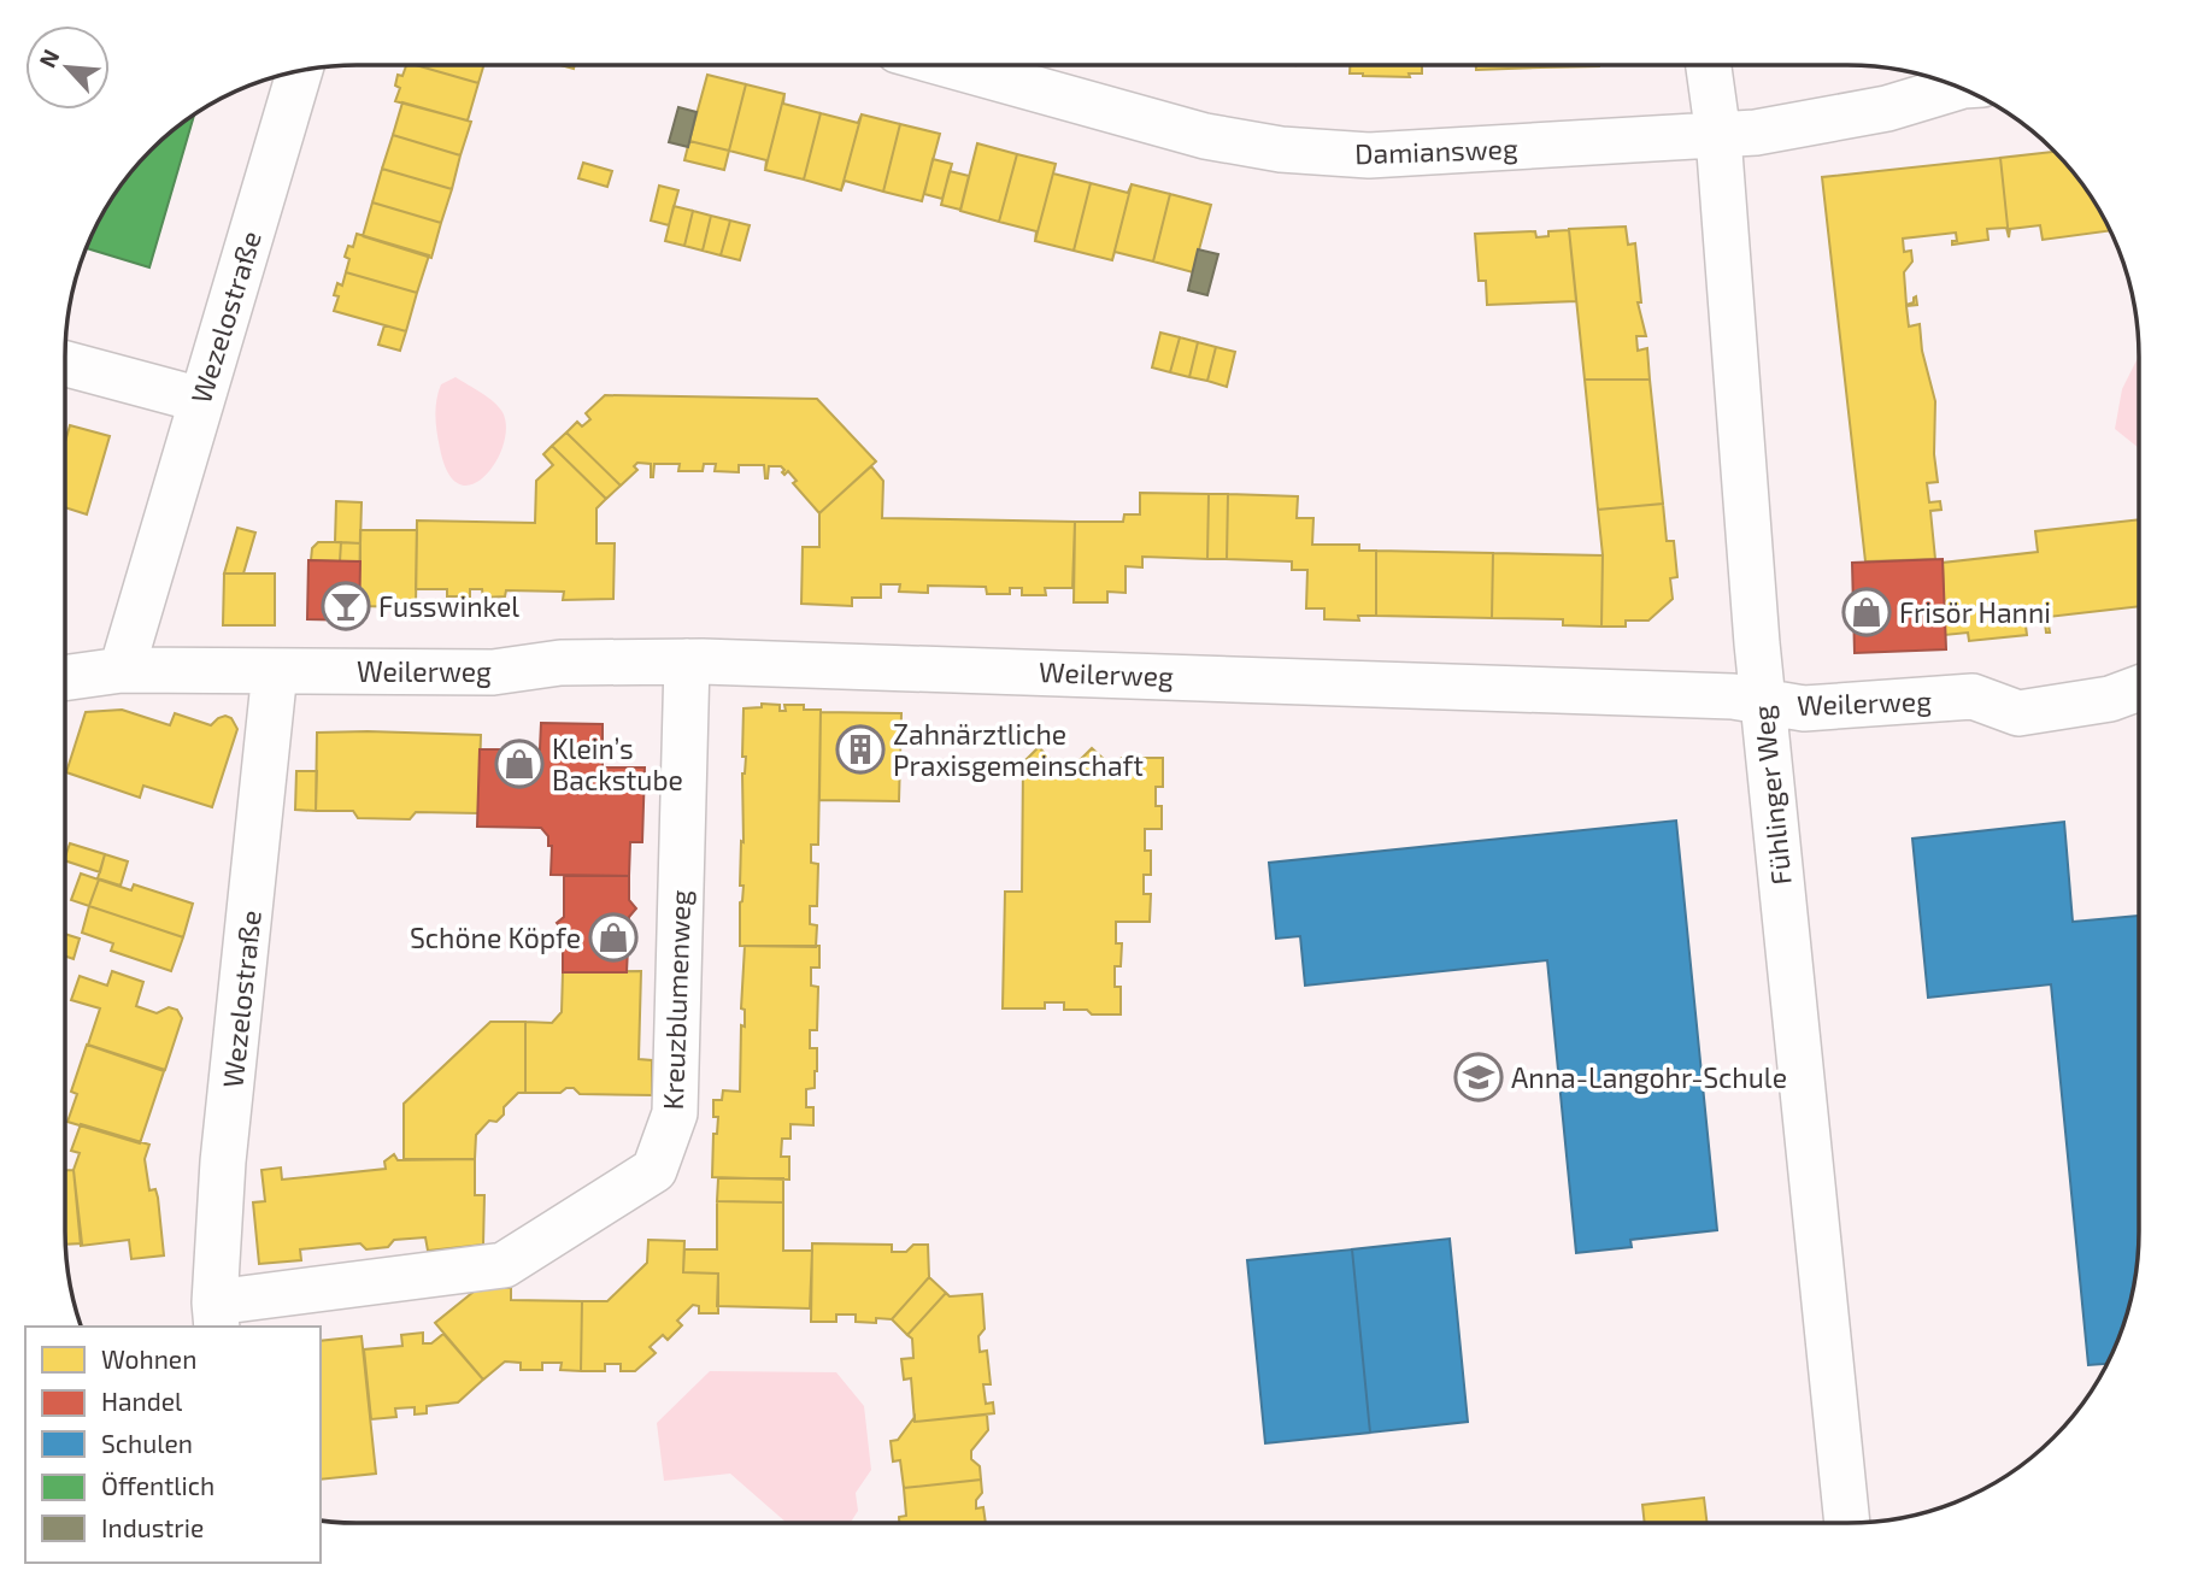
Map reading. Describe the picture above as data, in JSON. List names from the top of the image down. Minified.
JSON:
{"streets":{"street":["Damiansweg","Wezelostraße","Weilerweg","Fühlinger Weg","Kreuzblumenweg"]},"crossings":[["Damiansweg","Fühlinger Weg"],["Wezelostraße","Weilerweg"],["Wezelostraße","Kreuzblumenweg"],["Weilerweg","Fühlinger Weg"],["Weilerweg","Kreuzblumenweg"]],"places":{"bar":["Fusswinkel"],"shop":["Frisör Hanni","Klein’s Backstube","Schöne Köpfe"],"building":["Zahnärztliche Praxisgemeinschaft"],"school or university":["Anna-Langohr-Schule"]},"legend":["Wohnen","Handel","Schulen","Öffentlich","Industrie"],"north":"top left"}
